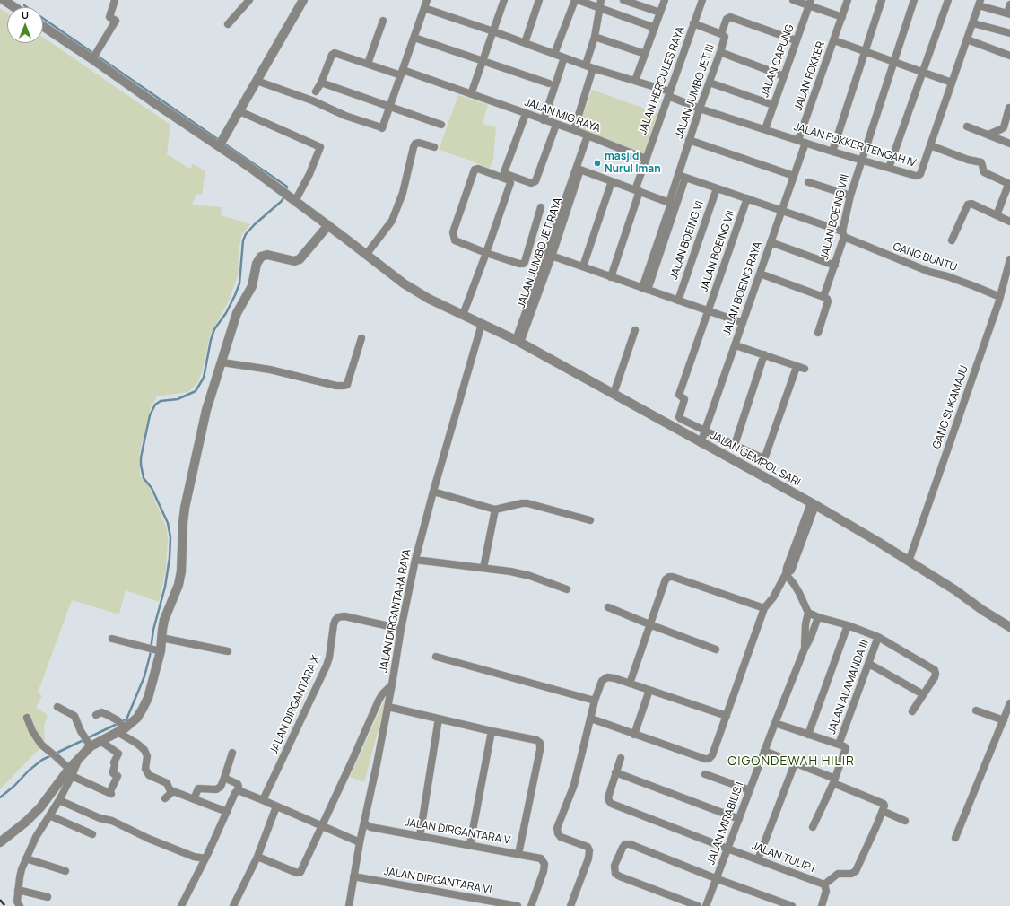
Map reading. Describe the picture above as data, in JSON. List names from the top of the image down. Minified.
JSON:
{"streets":{"street":["JALAN CAPUNG","JALAN FOKKER","JALAN HERCULES RAYA","JALAN JUMBO JET III","JALAN MIG RAYA","JALAN FOKKER TENGAH IV","JALAN BOEING VIII","JALAN BOEING VI","JALAN BOEING VII","JALAN JUMBO JET RAYA","GANG BUNTU","JALAN BOEING RAYA","GANG SUKAMAJU","JALAN GEMPOL SARI","JALAN DIRGANTARA RAYA","JALAN ALAMANDA III","JALAN DIRGANTARA X","JALAN MIRABILIS I","JALAN DIRGANTARA V","JALAN TULIP I","JALAN DIRGANTARA VI"]},"crossings":[["JALAN CAPUNG","JALAN JUMBO JET III"],["JALAN CAPUNG","JALAN FOKKER TENGAH IV"],["JALAN FOKKER","JALAN FOKKER TENGAH IV"],["JALAN FOKKER","JALAN BOEING RAYA"],["JALAN HERCULES RAYA","JALAN MIG RAYA"],["JALAN HERCULES RAYA","JALAN FOKKER TENGAH IV"],["JALAN JUMBO JET III","JALAN FOKKER TENGAH IV"],["JALAN JUMBO JET III","GANG BUNTU"],["JALAN MIG RAYA","JALAN JUMBO JET RAYA"],["JALAN FOKKER TENGAH IV","JALAN BOEING VIII"],["JALAN FOKKER TENGAH IV","JALAN BOEING RAYA"],["JALAN BOEING VIII","GANG BUNTU"],["JALAN BOEING VI","GANG BUNTU"],["JALAN BOEING VII","GANG BUNTU"],["JALAN BOEING VII","JALAN BOEING RAYA"],["JALAN BOEING VII","JALAN GEMPOL SARI"],["JALAN JUMBO JET RAYA","JALAN GEMPOL SARI"],["GANG BUNTU","JALAN BOEING RAYA"],["GANG BUNTU","GANG SUKAMAJU"],["JALAN BOEING RAYA","JALAN GEMPOL SARI"],["GANG SUKAMAJU","JALAN GEMPOL SARI"],["JALAN GEMPOL SARI","JALAN DIRGANTARA RAYA"],["JALAN DIRGANTARA RAYA","JALAN DIRGANTARA X"],["JALAN DIRGANTARA RAYA","JALAN DIRGANTARA V"],["JALAN DIRGANTARA RAYA","JALAN DIRGANTARA VI"],["JALAN MIRABILIS I","JALAN TULIP I"]],"districts":["CIGONDEWAH HILIR"],"places":["masjid Nurul Iman"],"north":"top"}
